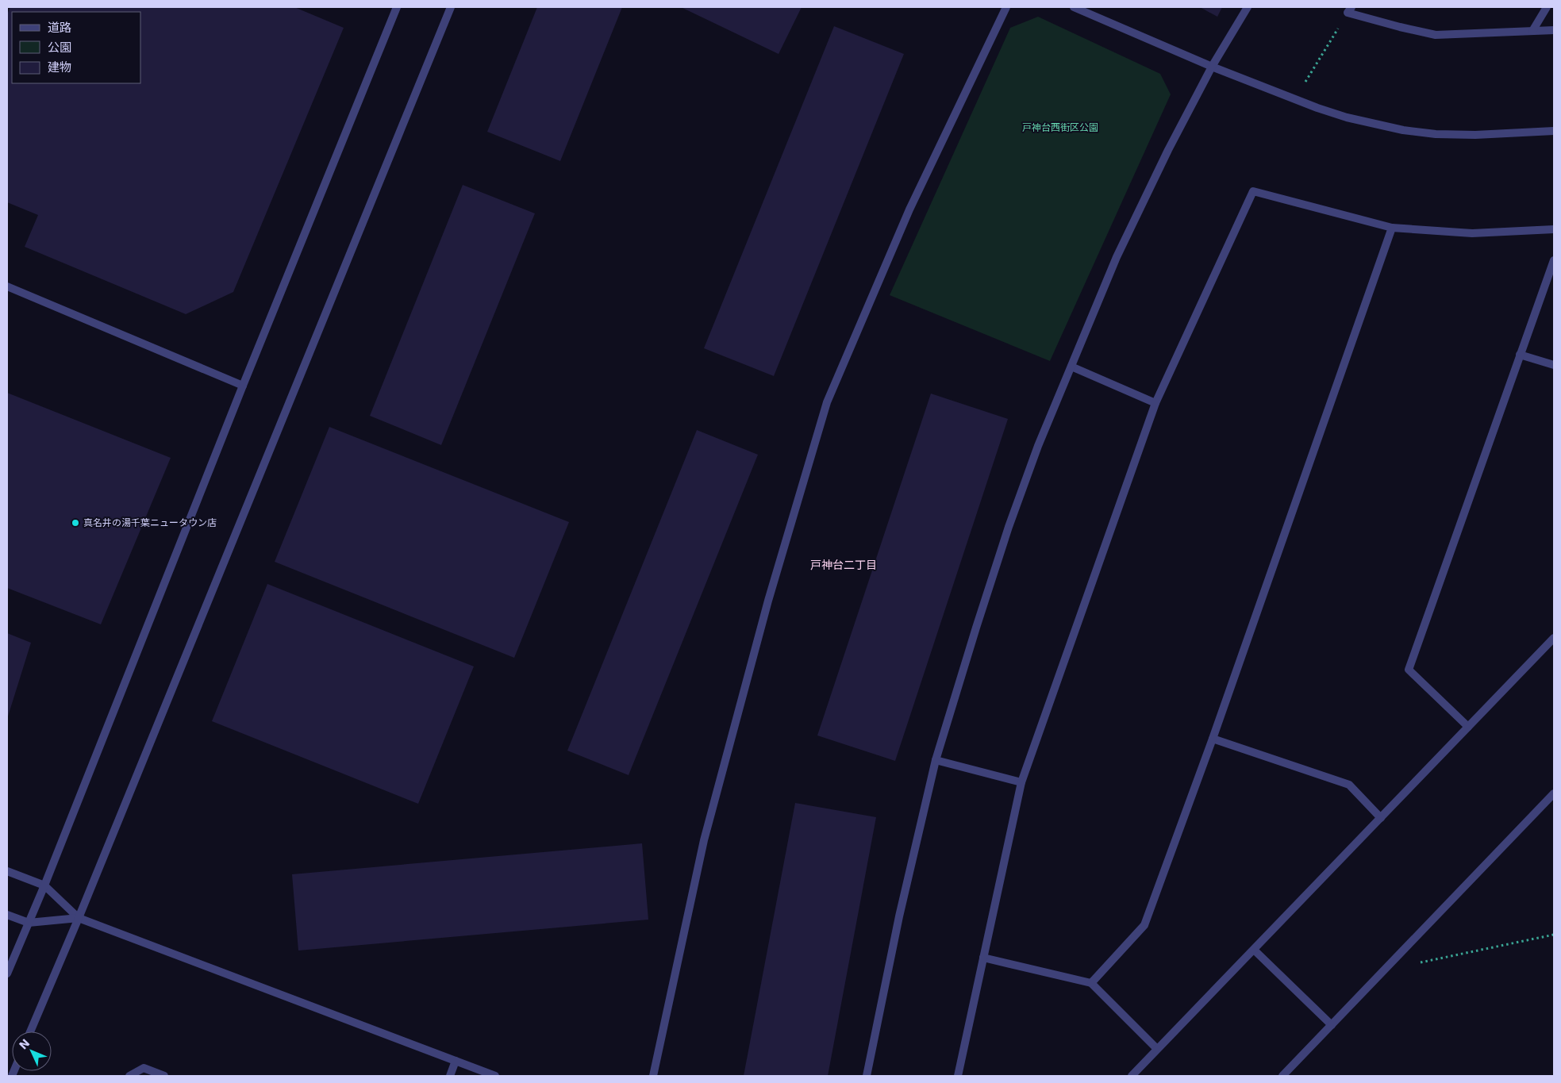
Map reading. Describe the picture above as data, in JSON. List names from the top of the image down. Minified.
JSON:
{"districts":["戸神台二丁目"],"parks":["戸神台西街区公園"],"places":["真名井の湯千葉ニュータウン店"],"legend":["道路","公園","建物"],"north":"top left"}
